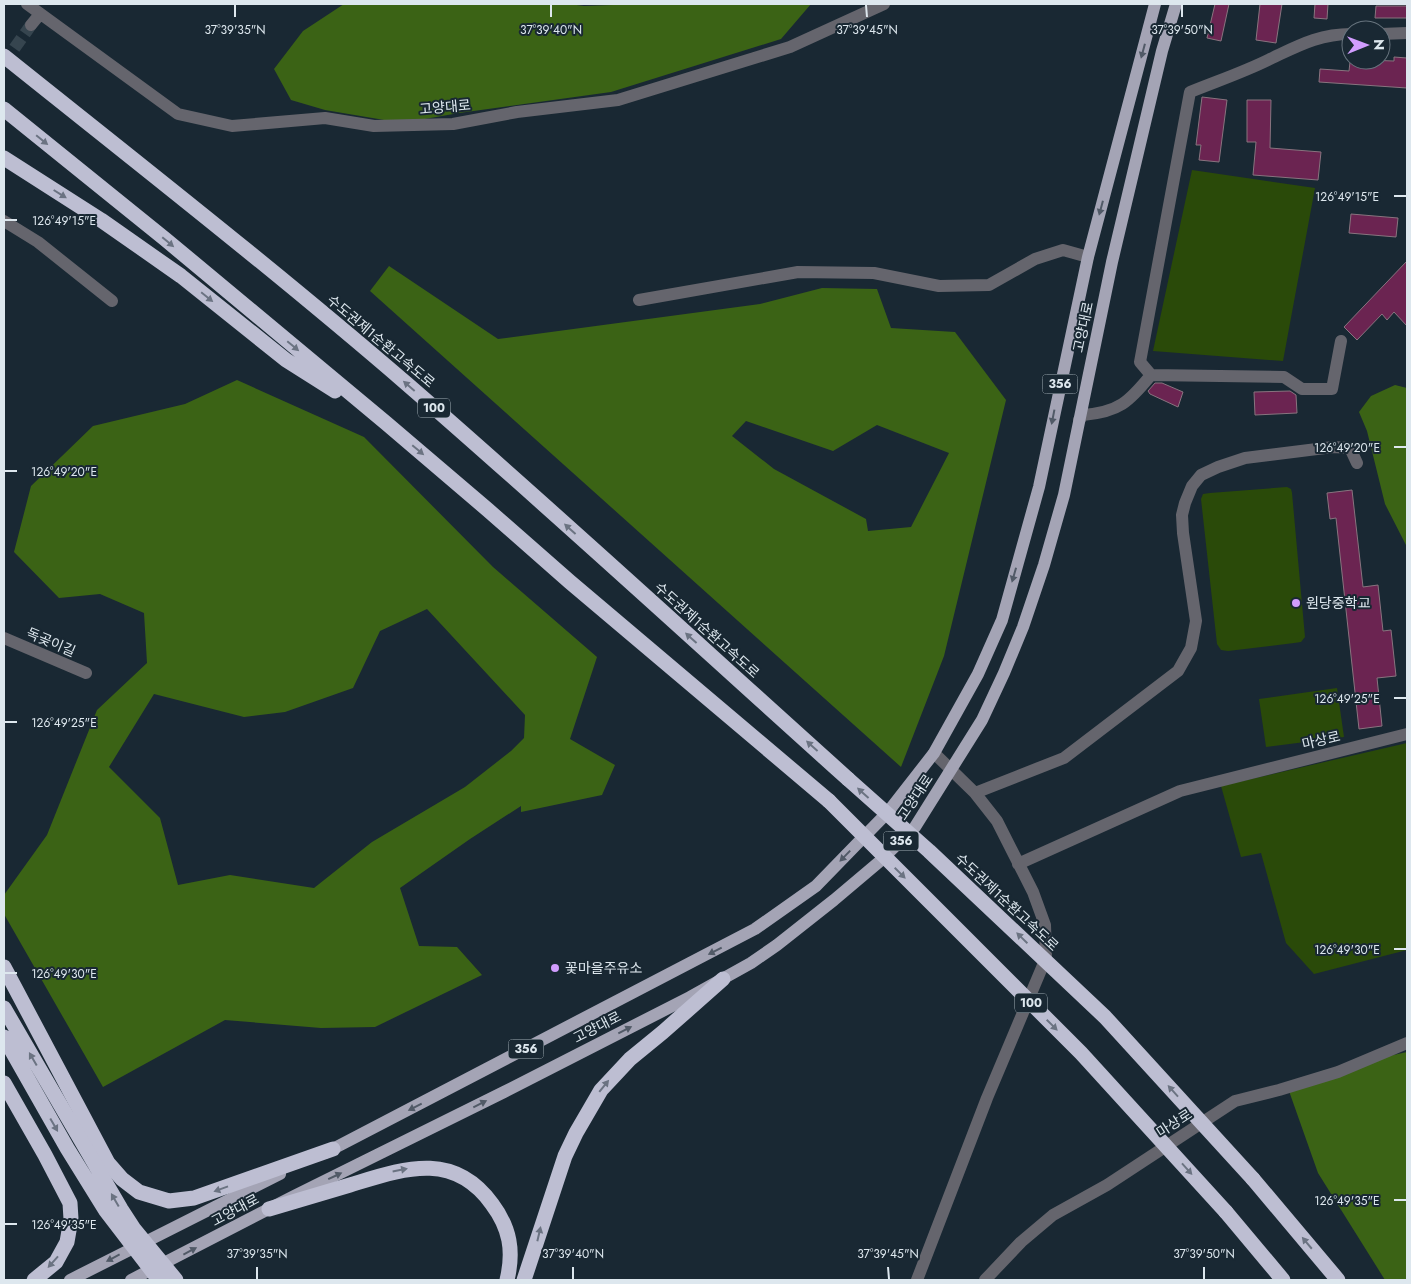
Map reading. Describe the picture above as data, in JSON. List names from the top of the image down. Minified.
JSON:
{"streets":{"highway":["수도권제1순환고속도로","100"],"main road":["고양대로","356"],"street":["독곶이길","마상로"]},"places":["원당중학교","꽃마을주유소"],"north":"right","coordinates":["37°39'35\"N","37°39'40\"N","37°39'45\"N","37°39'50\"N","126°49'15\"E","126°49'20\"E","126°49'25\"E","126°49'30\"E","126°49'35\"E"]}
